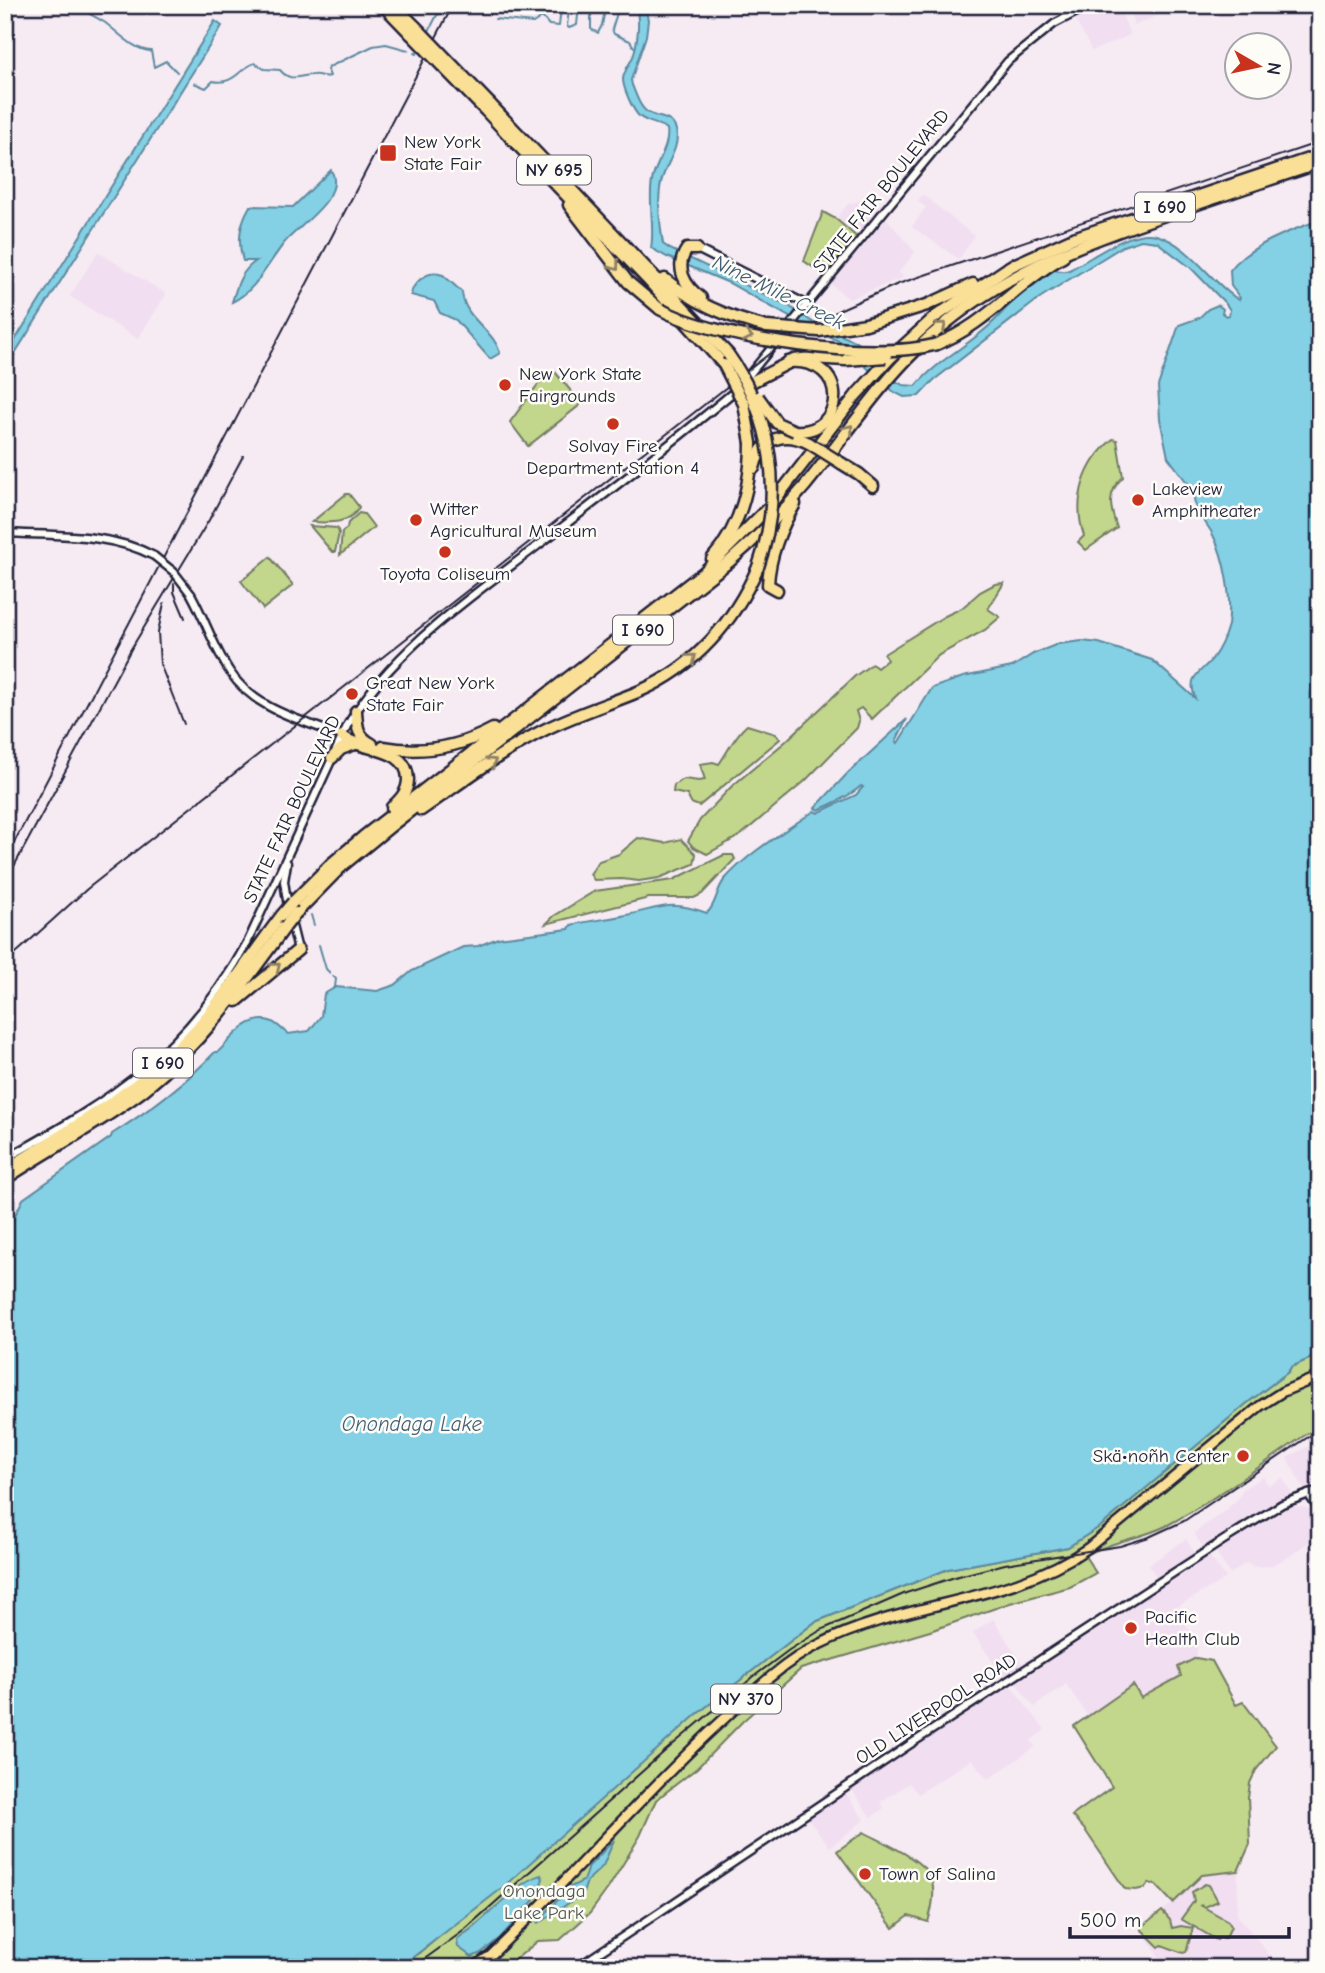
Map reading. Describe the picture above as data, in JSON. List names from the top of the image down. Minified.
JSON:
{"streets":{"highway":["NY 695","I 690"],"main road":["STATE FAIR BOULEVARD","NY 370","OLD LIVERPOOL ROAD"]},"water":["Nine Mile Creek","Onondaga Lake"],"parks":["Onondaga Lake Park"],"places":{"transit":["New York State Fair"],"other":["New York State Fairgrounds","Solvay Fire Department Station 4","Lakeview Amphitheater","Witter Agricultural Museum","Toyota Coliseum","Great New York State Fair","Skä•noñh Center","Pacific Health Club","Town of Salina"]},"scale_bar":"500 m","north":"right"}
